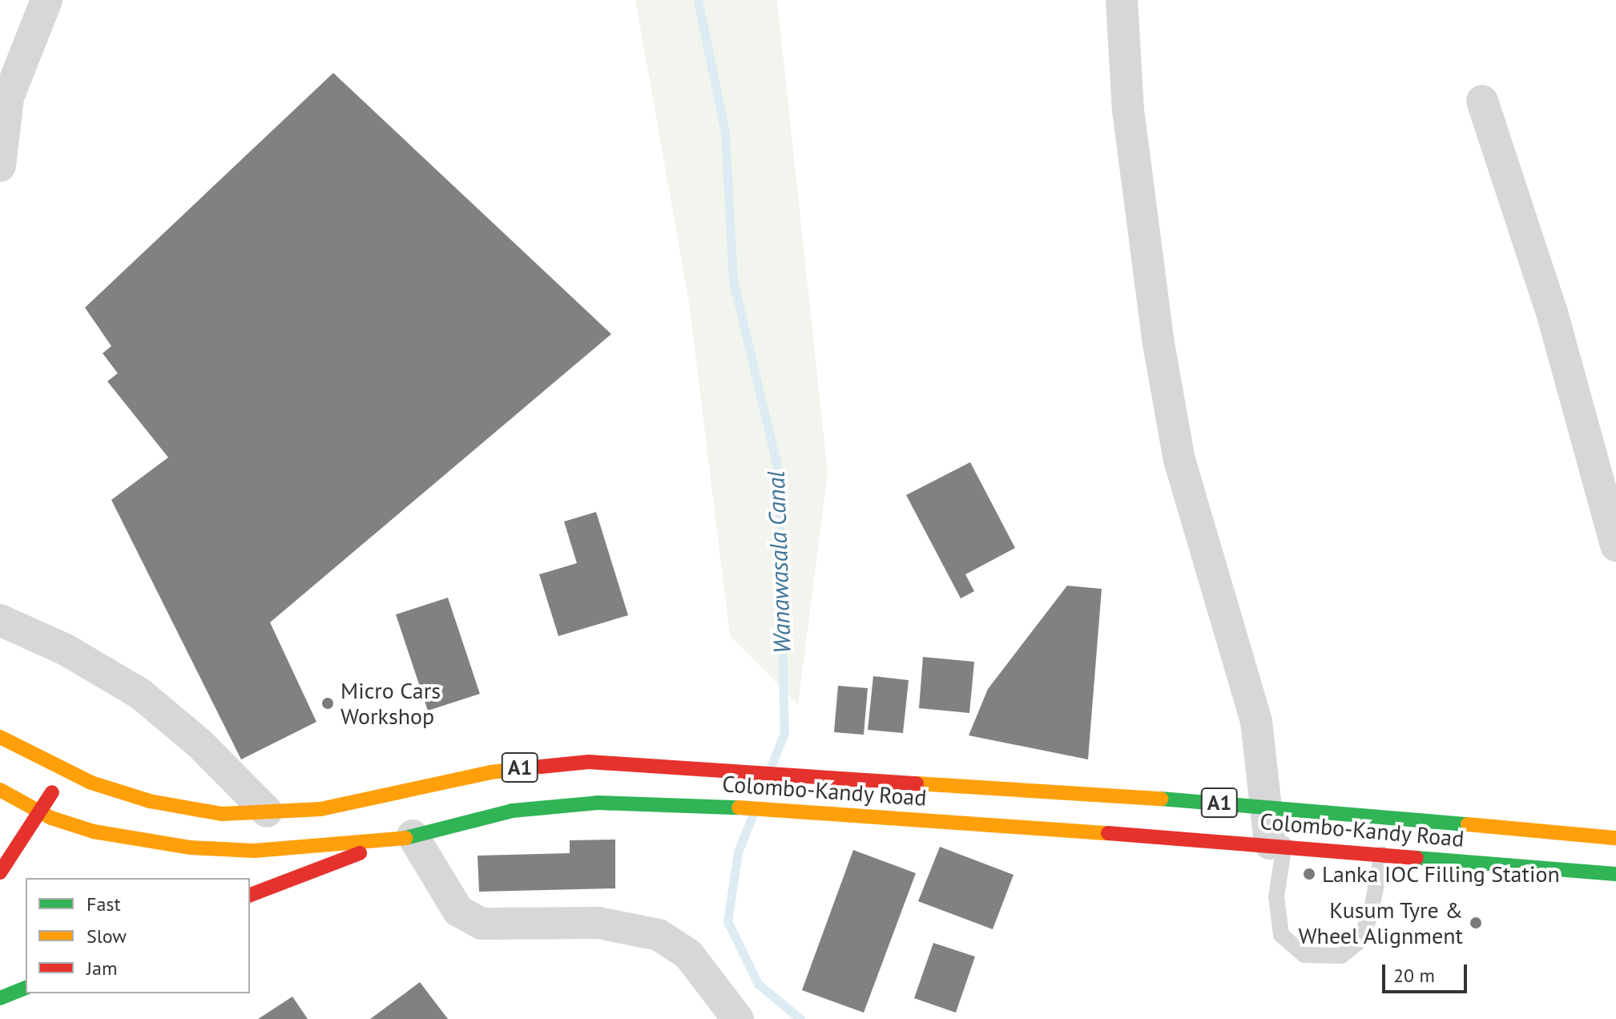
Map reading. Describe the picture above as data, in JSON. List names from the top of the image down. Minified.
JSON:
{"streets":{"highway":["A1","Colombo-Kandy Road"]},"water":["Wanawasala Canal"],"places":["Micro Cars Workshop","Lanka IOC Filling Station","Kusum Tyre & Wheel Alignment"],"legend":["Fast","Slow","Jam"],"scale_bar":"20 m"}
